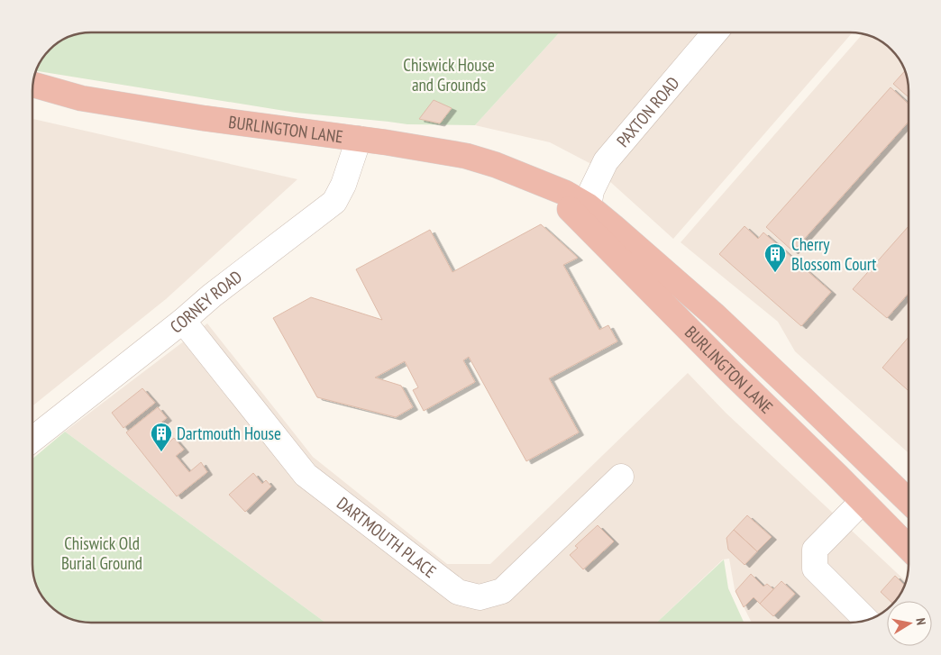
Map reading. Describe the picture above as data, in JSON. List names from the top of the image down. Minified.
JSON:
{"streets":{"highway":["BURLINGTON LANE"],"street":["PAXTON ROAD","CORNEY ROAD","DARTMOUTH PLACE"]},"crossings":[["PAXTON ROAD","BURLINGTON LANE"],["BURLINGTON LANE","CORNEY ROAD"],["CORNEY ROAD","DARTMOUTH PLACE"]],"parks":["Chiswick House and Grounds","Chiswick Old Burial Ground"],"places":{"building":["Cherry Blossom Court","Dartmouth House"]},"north":"right"}
